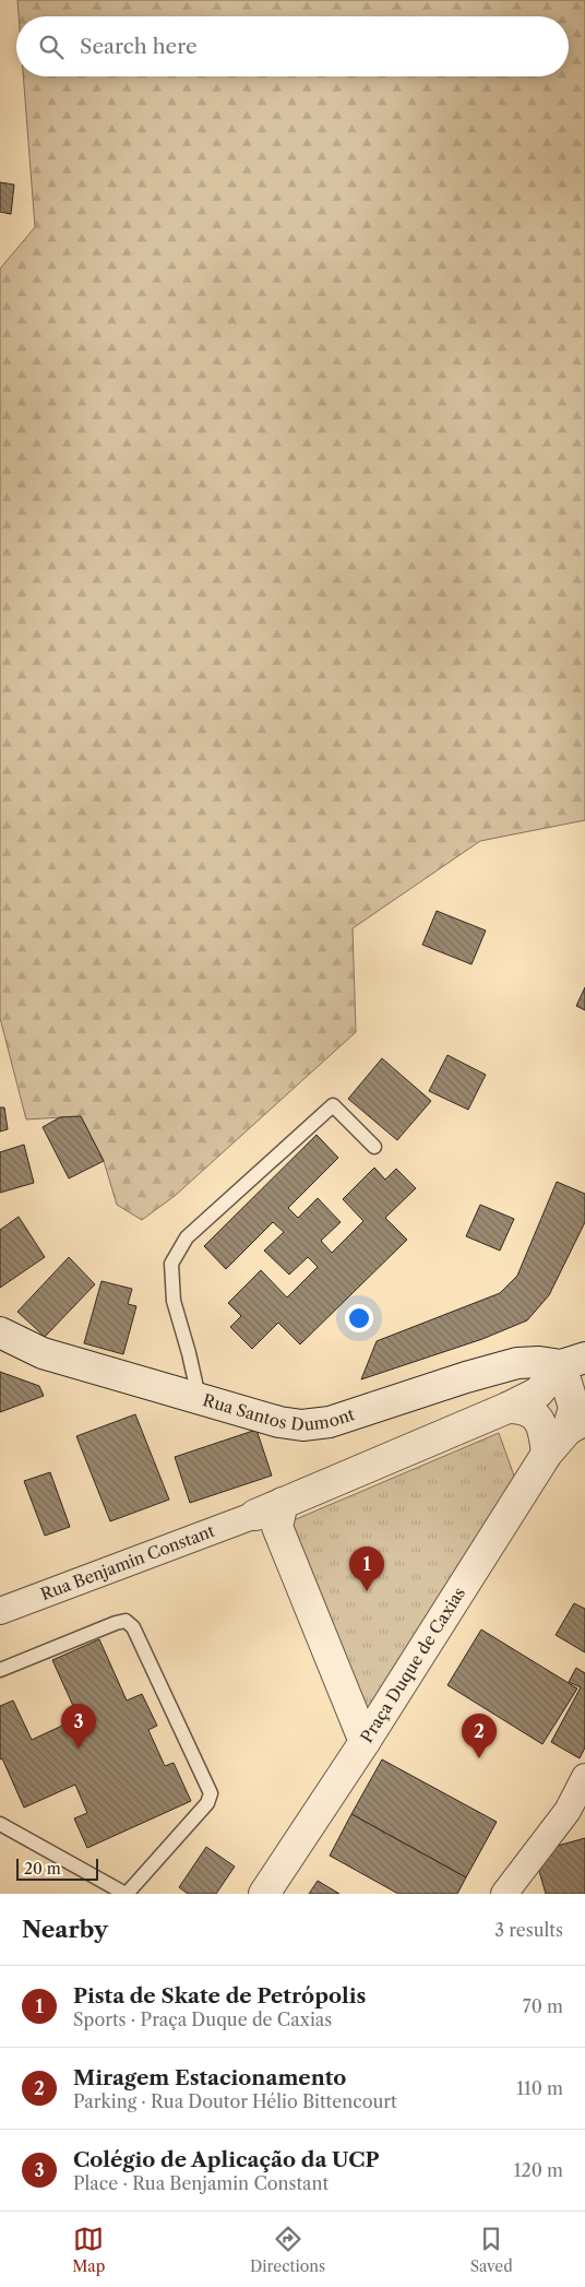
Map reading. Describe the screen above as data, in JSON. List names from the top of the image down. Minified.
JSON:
{"streets":{"street":["Rua Santos Dumont","Rua Benjamin Constant","Praça Duque de Caxias"]},"crossings":[["Rua Benjamin Constant","Praça Duque de Caxias"]],"scale_bar":"20 m","page":{"search":"Search here","pins":["1","3","2"],"scale":"20 m","heading":["Nearby","3 results"],"list":[{"mark":"1","name":"Pista de Skate de Petrópolis","note":"Sports · Praça Duque de Caxias","value":"70 m"},{"mark":"2","name":"Miragem Estacionamento","note":"Parking · Rua Doutor Hélio Bittencourt","value":"110 m"},{"mark":"3","name":"Colégio de Aplicação da UCP","note":"Place · Rua Benjamin Constant","value":"120 m"}],"nav":["Map","Directions","Saved"]}}
